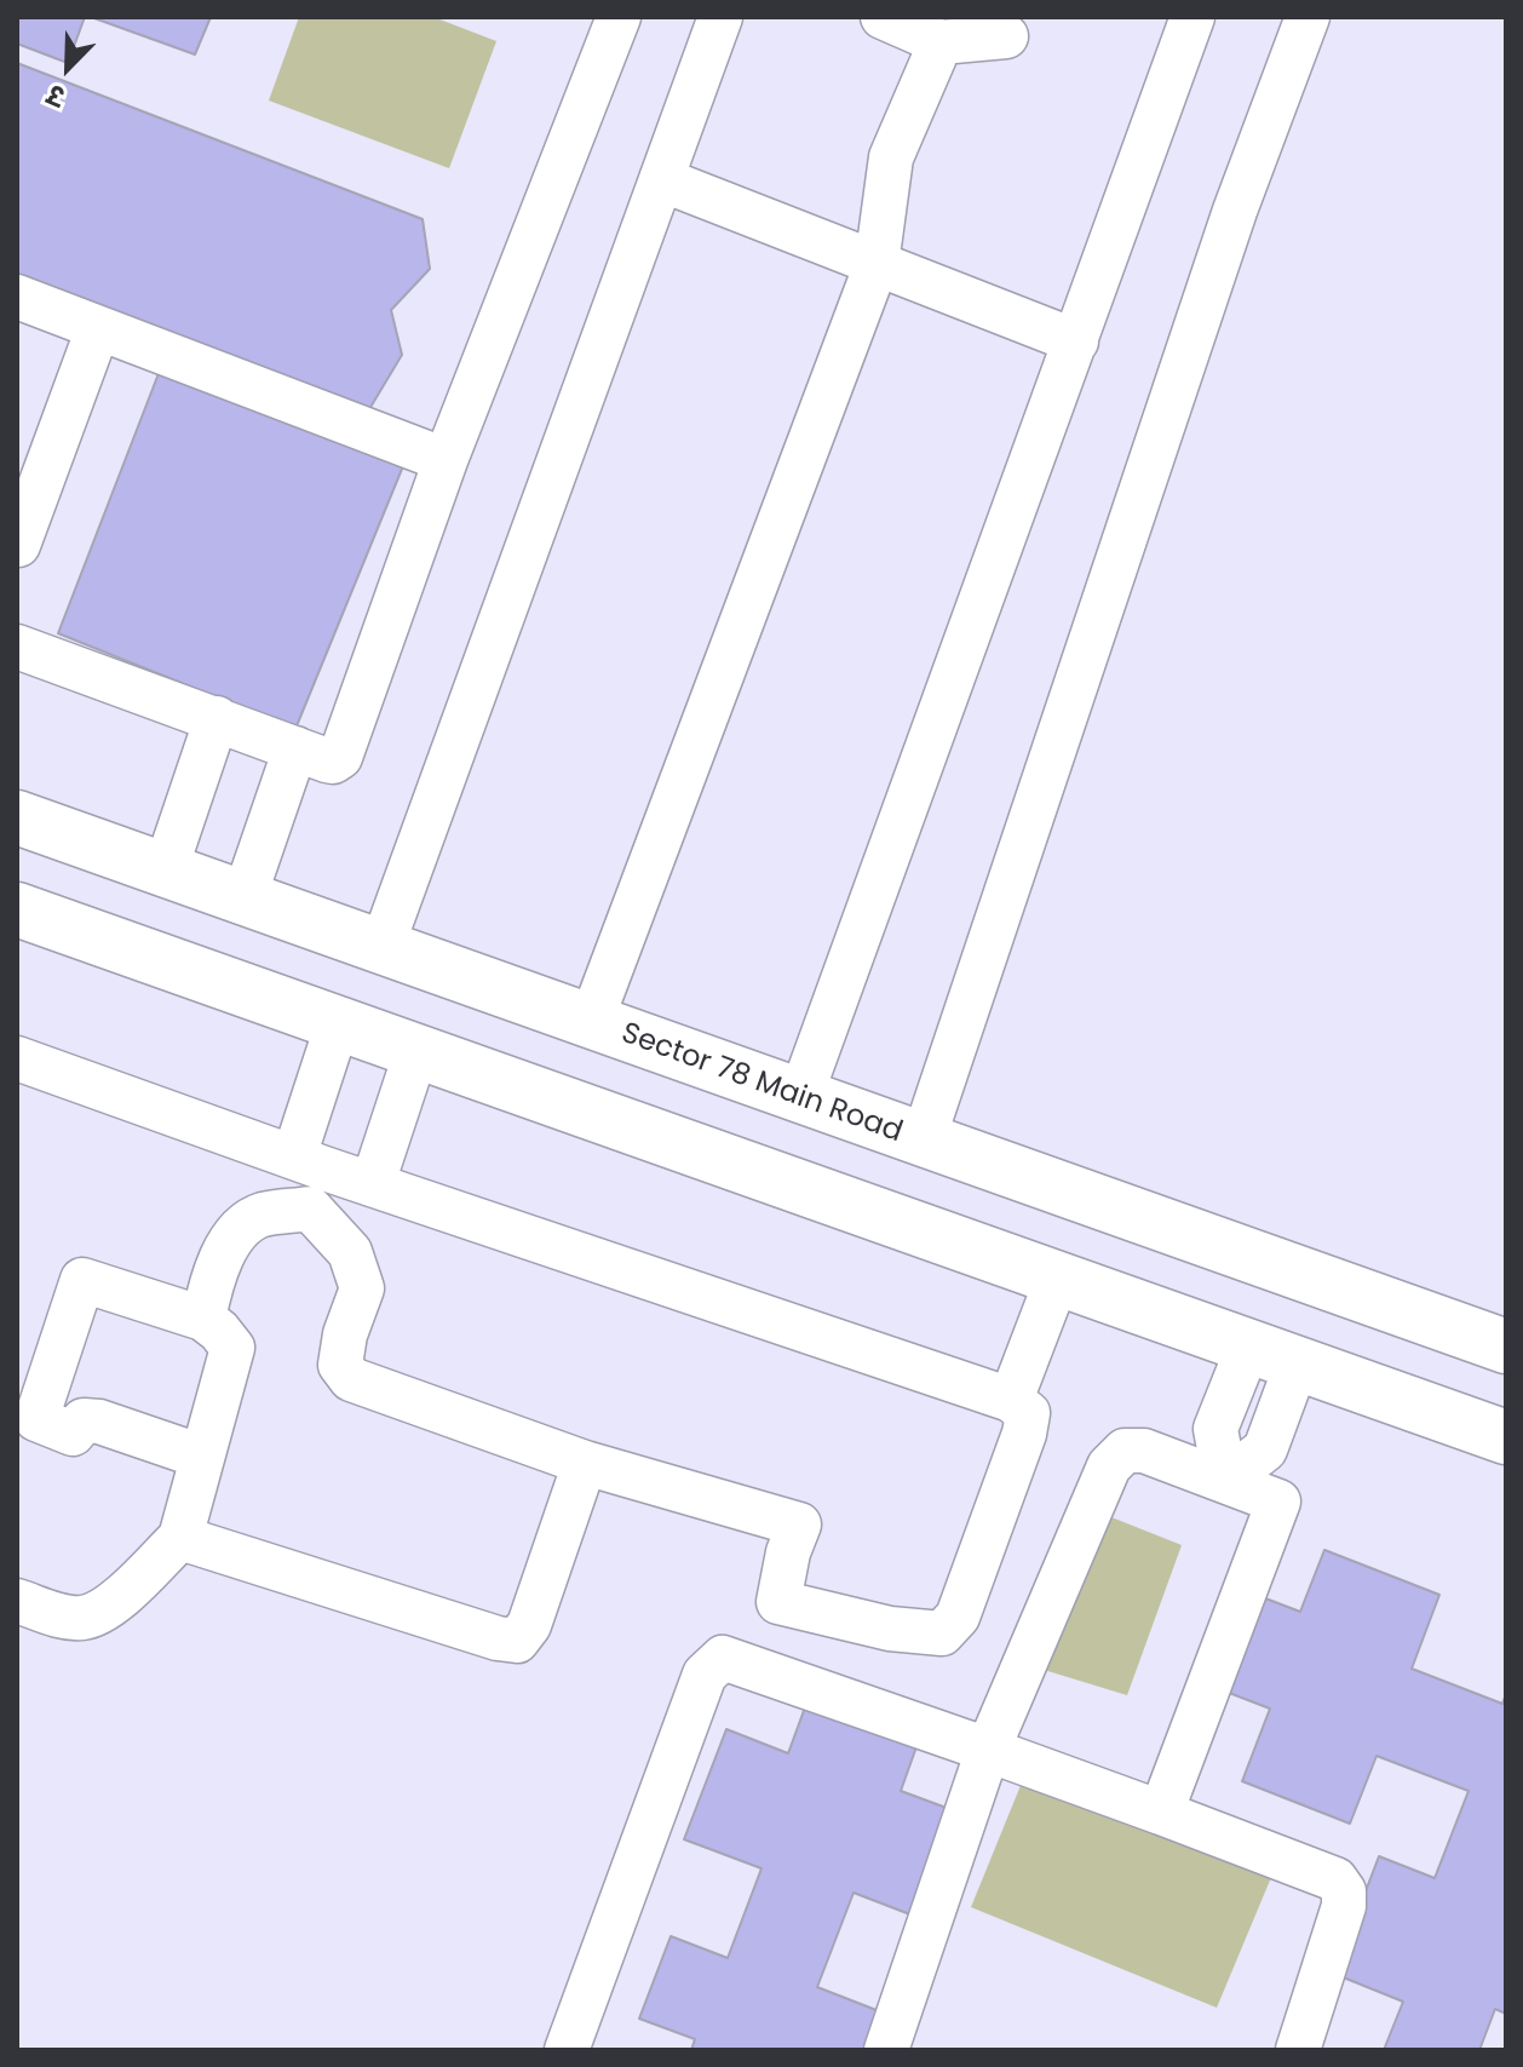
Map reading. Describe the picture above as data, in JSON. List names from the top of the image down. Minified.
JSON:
{"streets":{"main road":["Sector 78 Main Road"]},"north":"bottom left"}
